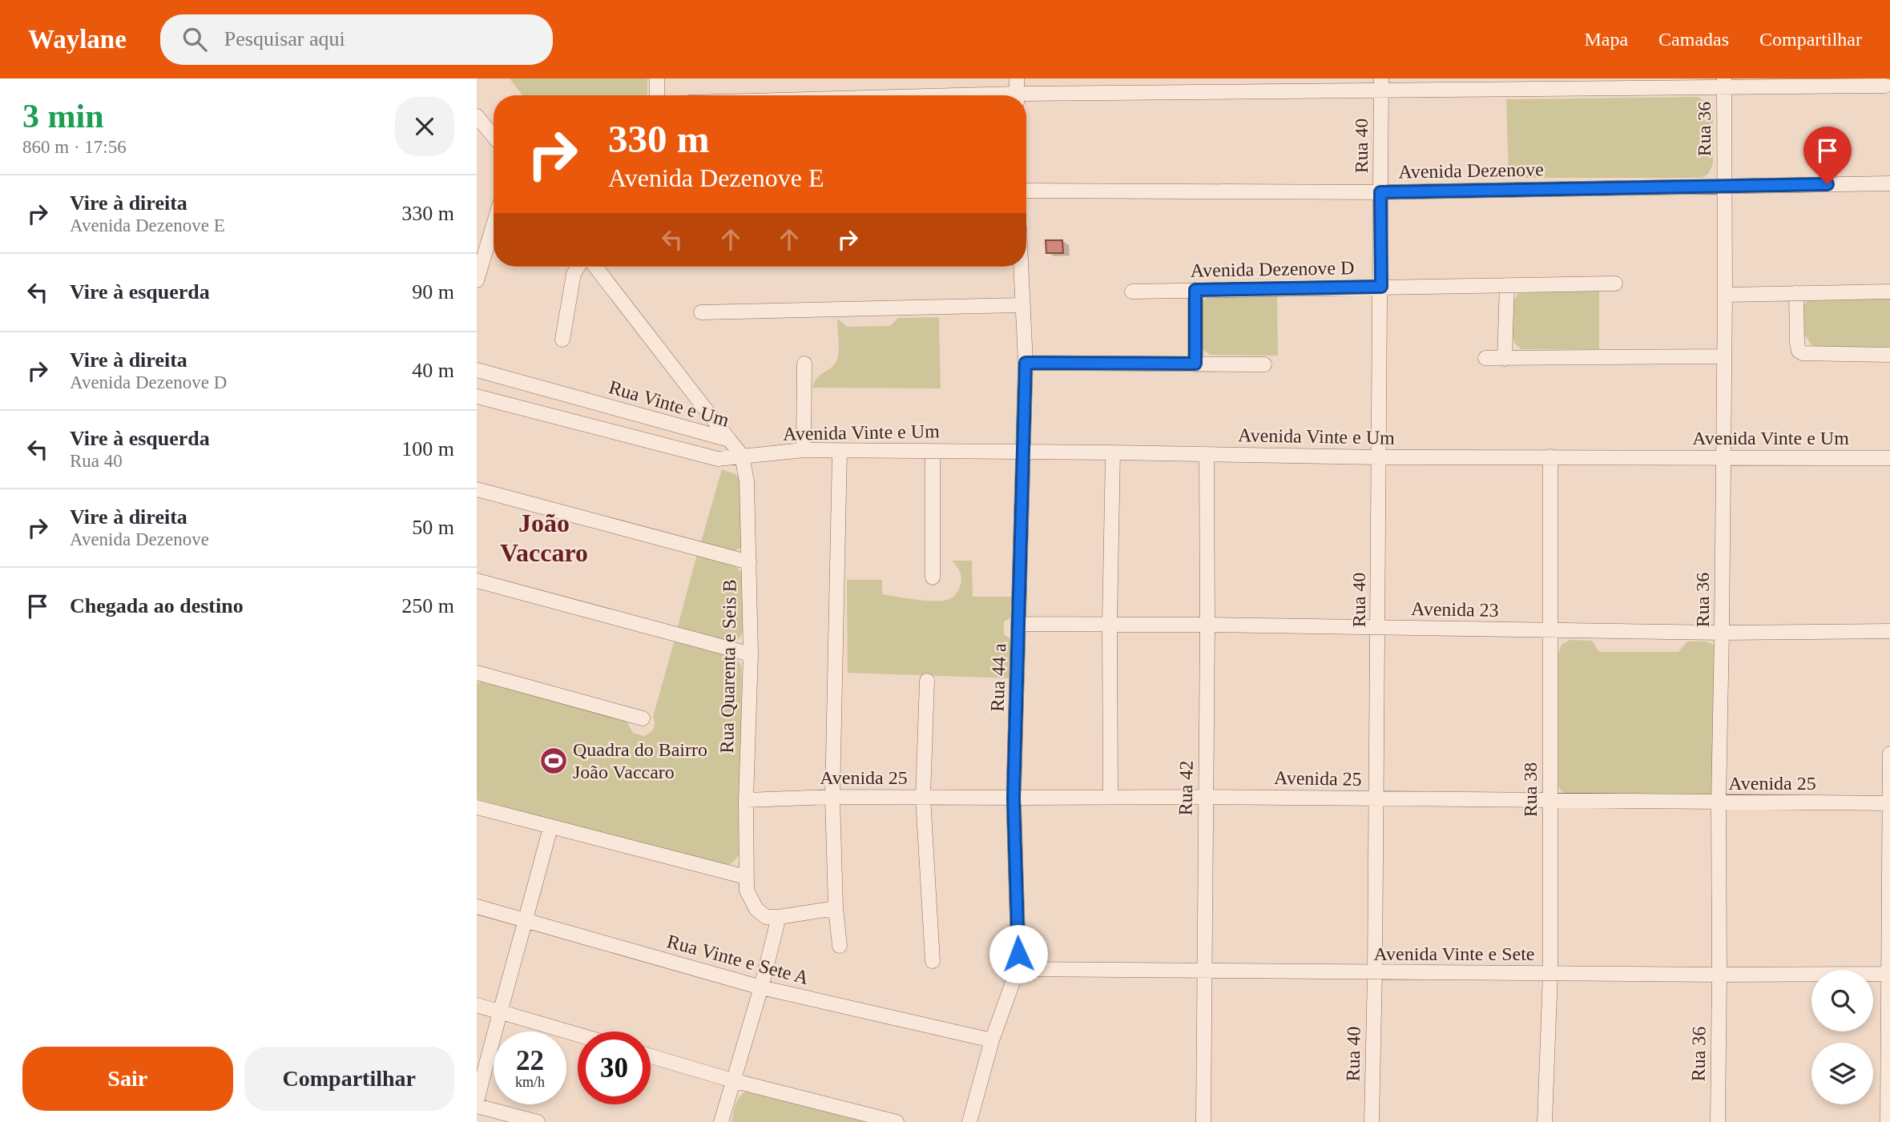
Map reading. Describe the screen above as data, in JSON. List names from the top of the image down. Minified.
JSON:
{"streets":{"street":["Rua 36","Rua 40","Avenida Dezenove","Avenida Dezenove D","Rua Vinte e Um","Avenida Vinte e Um","Avenida 23","Rua Quarenta e Seis B","Rua 44 a","Avenida 25","Rua 42","Rua 38","Avenida Vinte e Sete","Rua Vinte e Sete A"]},"crossings":[["Rua 36","Avenida Dezenove"],["Rua 36","Avenida Vinte e Um"],["Rua 36","Avenida 23"],["Rua 36","Avenida 25"],["Rua 36","Avenida Vinte e Sete"],["Rua 40","Avenida Dezenove"],["Rua 40","Avenida Dezenove D"],["Rua 40","Avenida Vinte e Um"],["Rua 40","Avenida 23"],["Rua 40","Avenida 25"],["Rua 40","Avenida Vinte e Sete"],["Rua Vinte e Um","Avenida Vinte e Um"],["Rua Vinte e Um","Rua Quarenta e Seis B"],["Avenida Vinte e Um","Rua Quarenta e Seis B"],["Avenida Vinte e Um","Rua 44 a"],["Avenida Vinte e Um","Rua 42"],["Avenida Vinte e Um","Rua 38"],["Avenida 23","Rua 44 a"],["Avenida 23","Rua 42"],["Avenida 23","Rua 38"],["Rua Quarenta e Seis B","Avenida 25"],["Rua 44 a","Avenida 25"],["Rua 44 a","Avenida Vinte e Sete"],["Rua 44 a","Rua Vinte e Sete A"],["Avenida 25","Rua 42"],["Avenida 25","Rua 38"],["Rua 42","Avenida Vinte e Sete"],["Rua 38","Avenida Vinte e Sete"]],"districts":["João Vaccaro"],"places":{"sports":["Quadra do Bairro João Vaccaro"]},"page":{"header":"Waylane","search":"Pesquisar aqui","nav":["Mapa","Camadas","Compartilhar"],"heading":["3 min","860 m · 17:56"],"turn":["330 m","Avenida Dezenove E"],"list":[{"name":"Vire à direita","note":"Avenida Dezenove E","value":"330 m"},{"name":"Vire à esquerda","value":"90 m"},{"name":"Vire à direita","note":"Avenida Dezenove D","value":"40 m"},{"name":"Vire à esquerda","note":"Rua 40","value":"100 m"},{"name":"Vire à direita","note":"Avenida Dezenove","value":"50 m"},{"name":"Chegada ao destino","value":"250 m"}],"speed":"22 km/h","limit":"30","buttons":["Sair","Compartilhar"]}}
